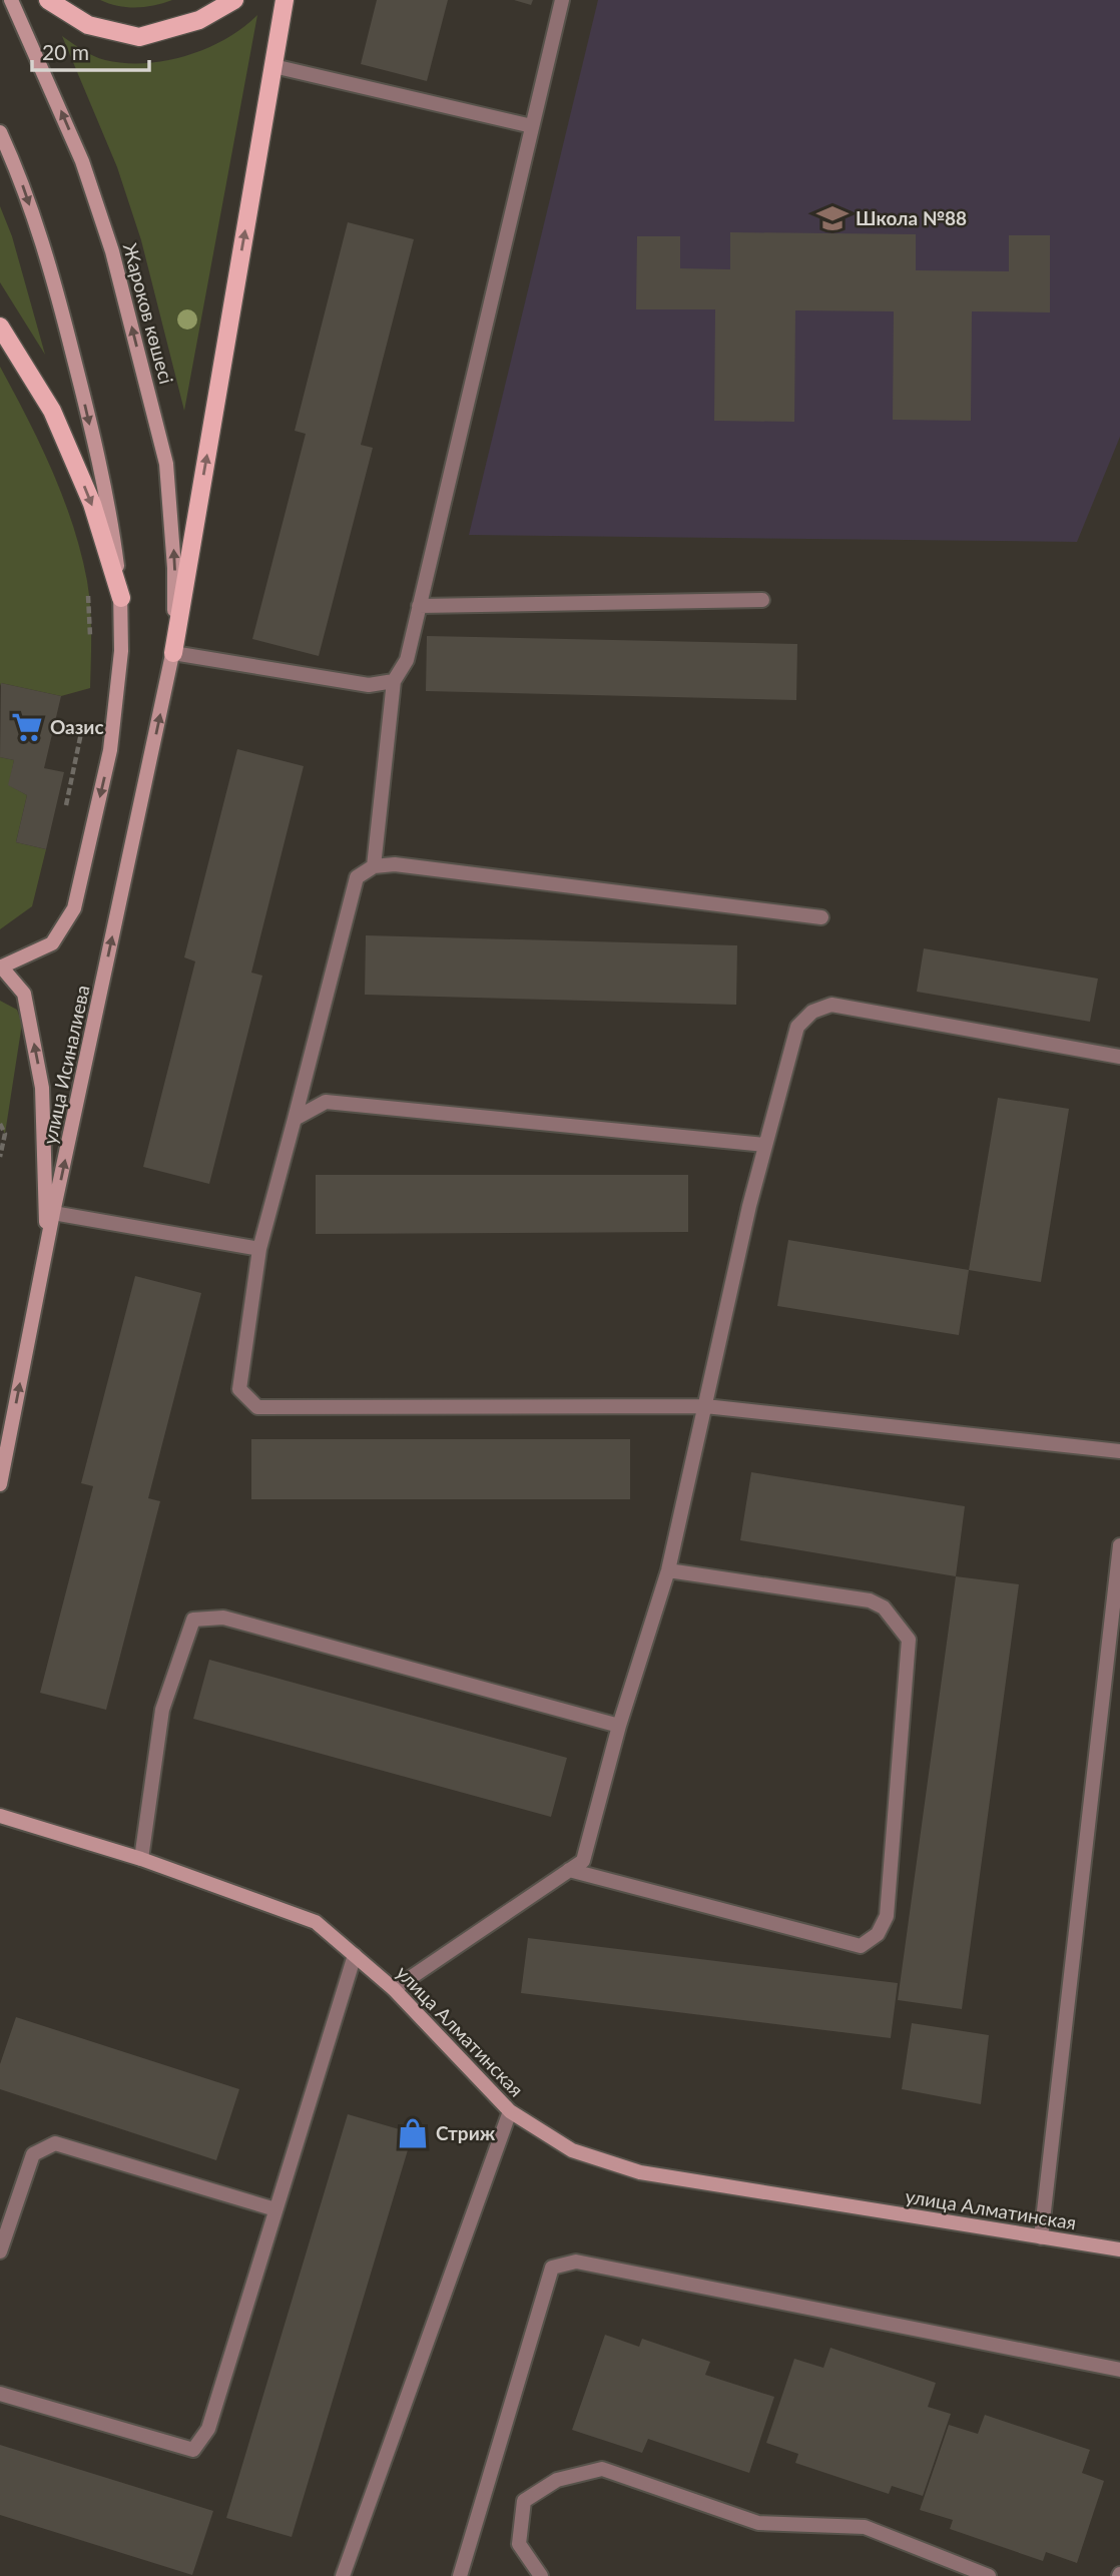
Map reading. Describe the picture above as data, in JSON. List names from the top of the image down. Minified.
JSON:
{"streets":{"street":["Жароков көшесі","улица Исиналиева","улица Алматинская"]},"crossings":[["Жароков көшесі","улица Исиналиева"]],"places":{"school or university":["Школа №88"],"supermarket":["Оазис"],"shop":["Стриж"]},"scale_bar":"20 m"}
